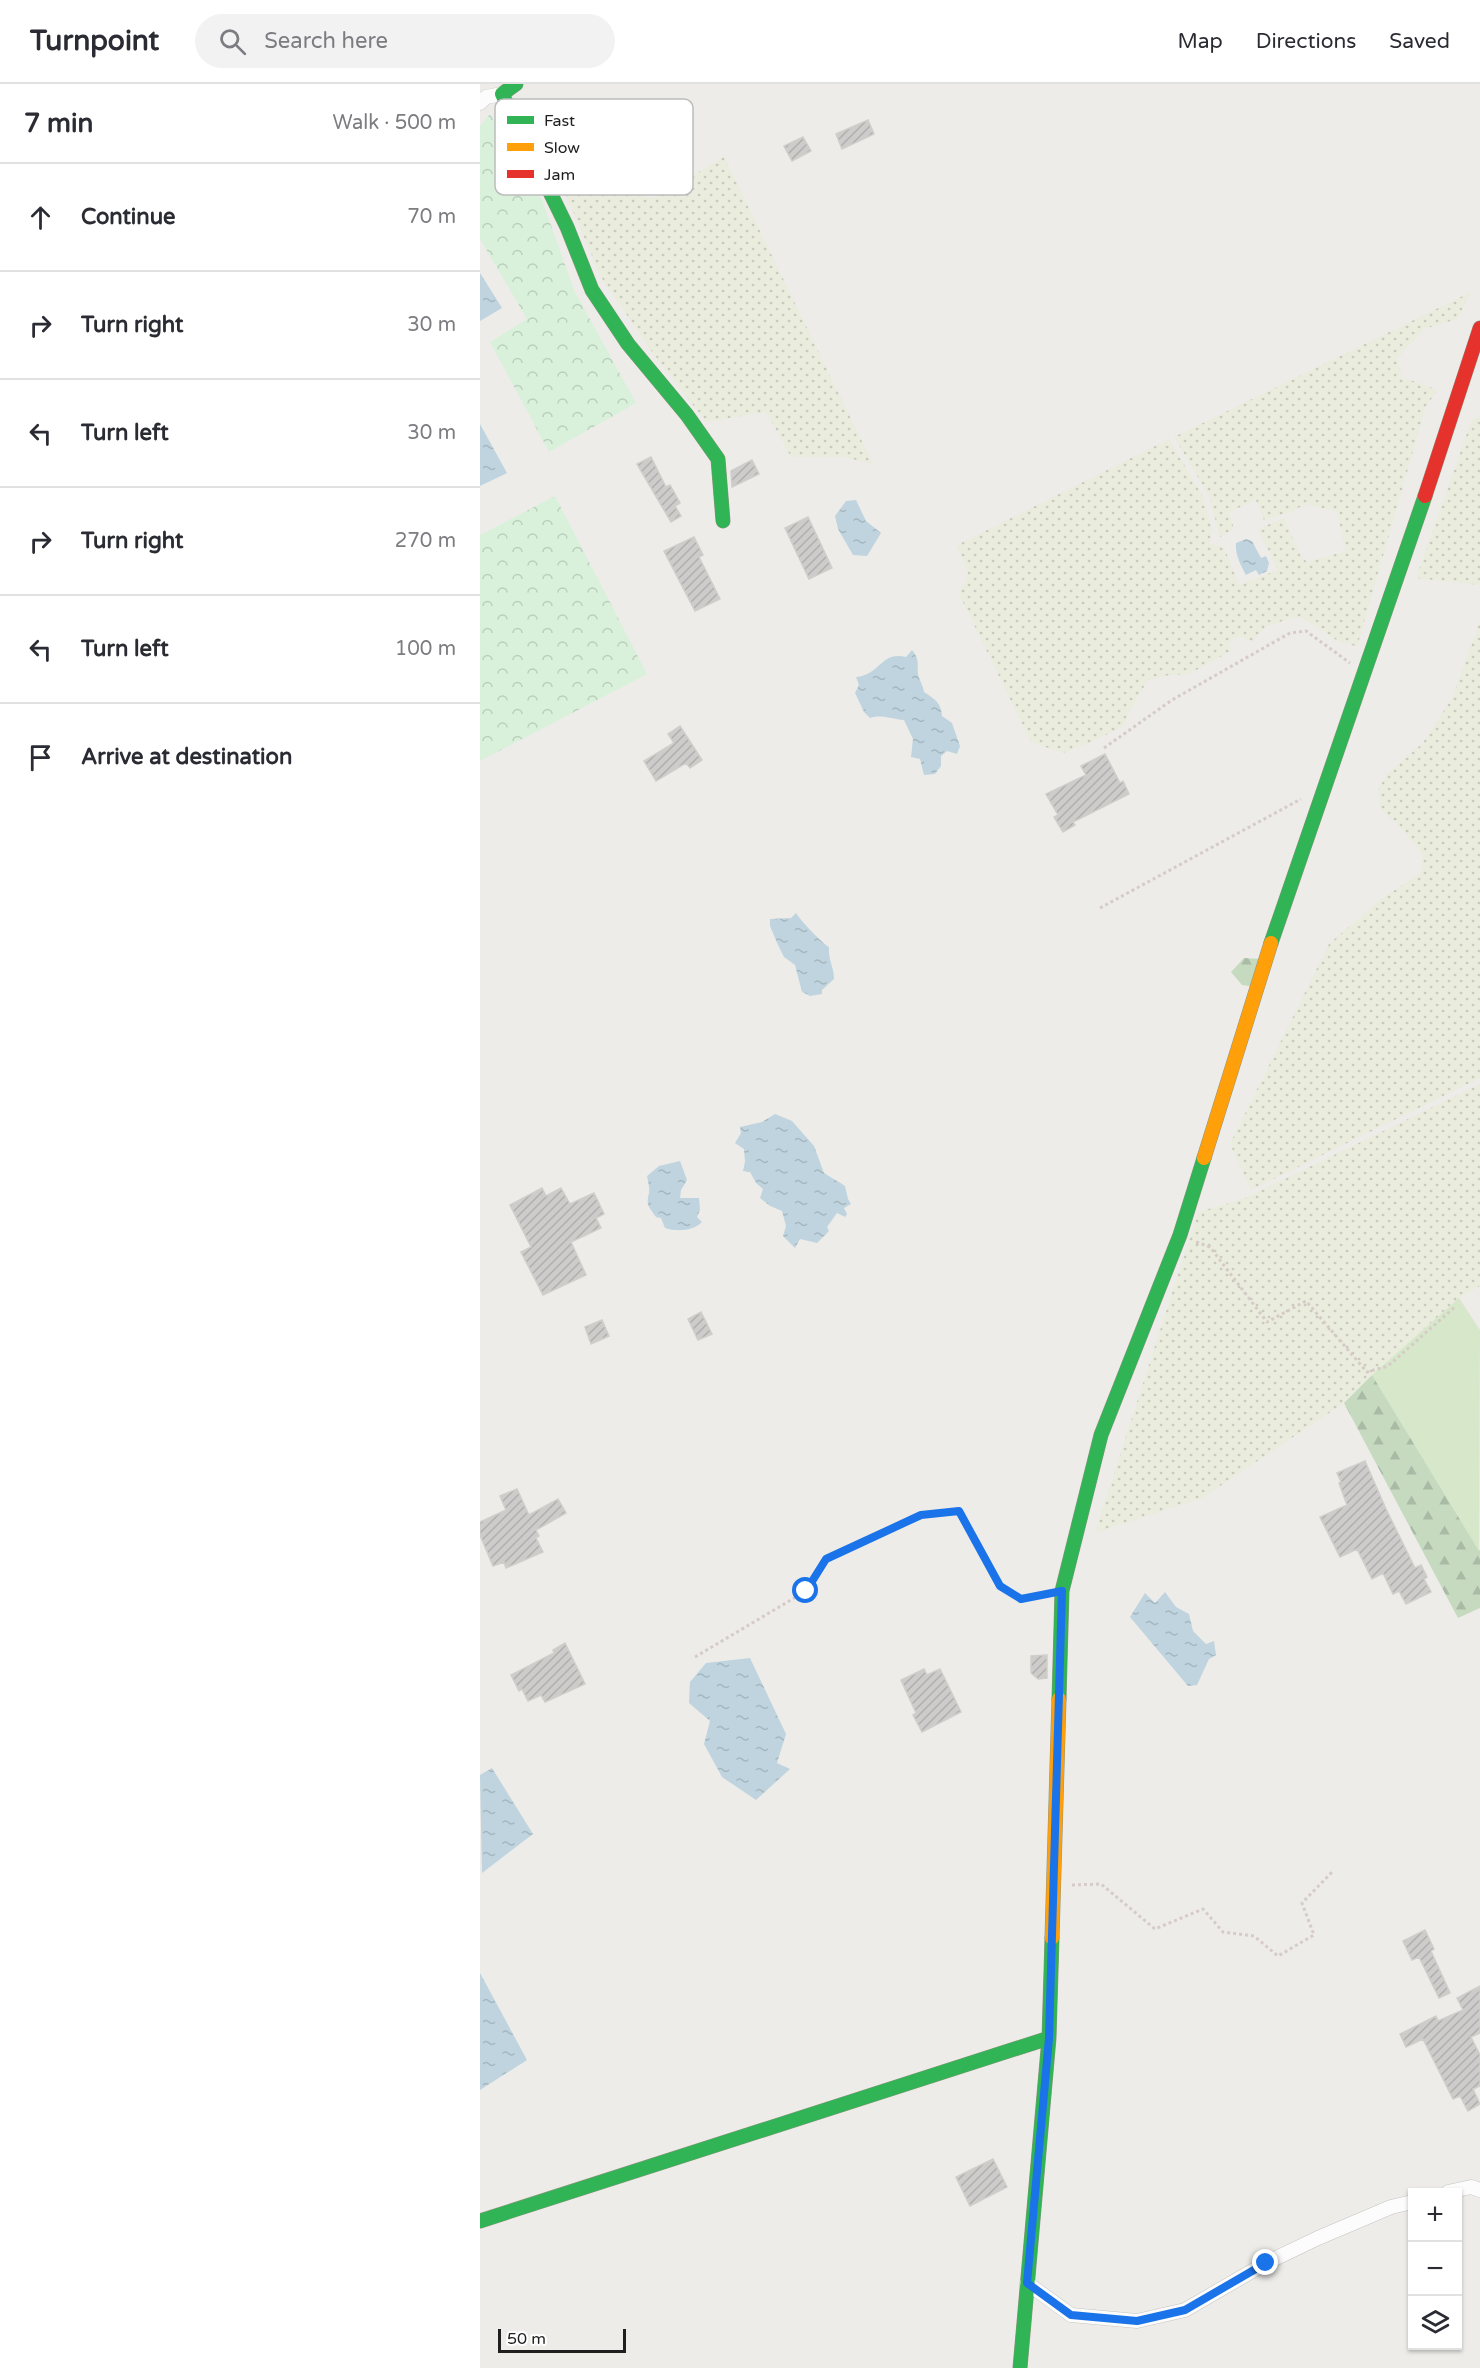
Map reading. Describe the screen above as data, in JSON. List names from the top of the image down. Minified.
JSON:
{"legend":["Fast","Slow","Jam"],"scale_bar":"50 m","page":{"header":"Turnpoint","search":"Search here","nav":["Map","Directions","Saved"],"heading":["7 min","Walk · 500 m"],"list":[["Continue","70 m"],["Turn right","30 m"],["Turn left","30 m"],["Turn right","270 m"],["Turn left","100 m"],"Arrive at destination"],"map_buttons":["+","−"],"scale":"50 m"}}
